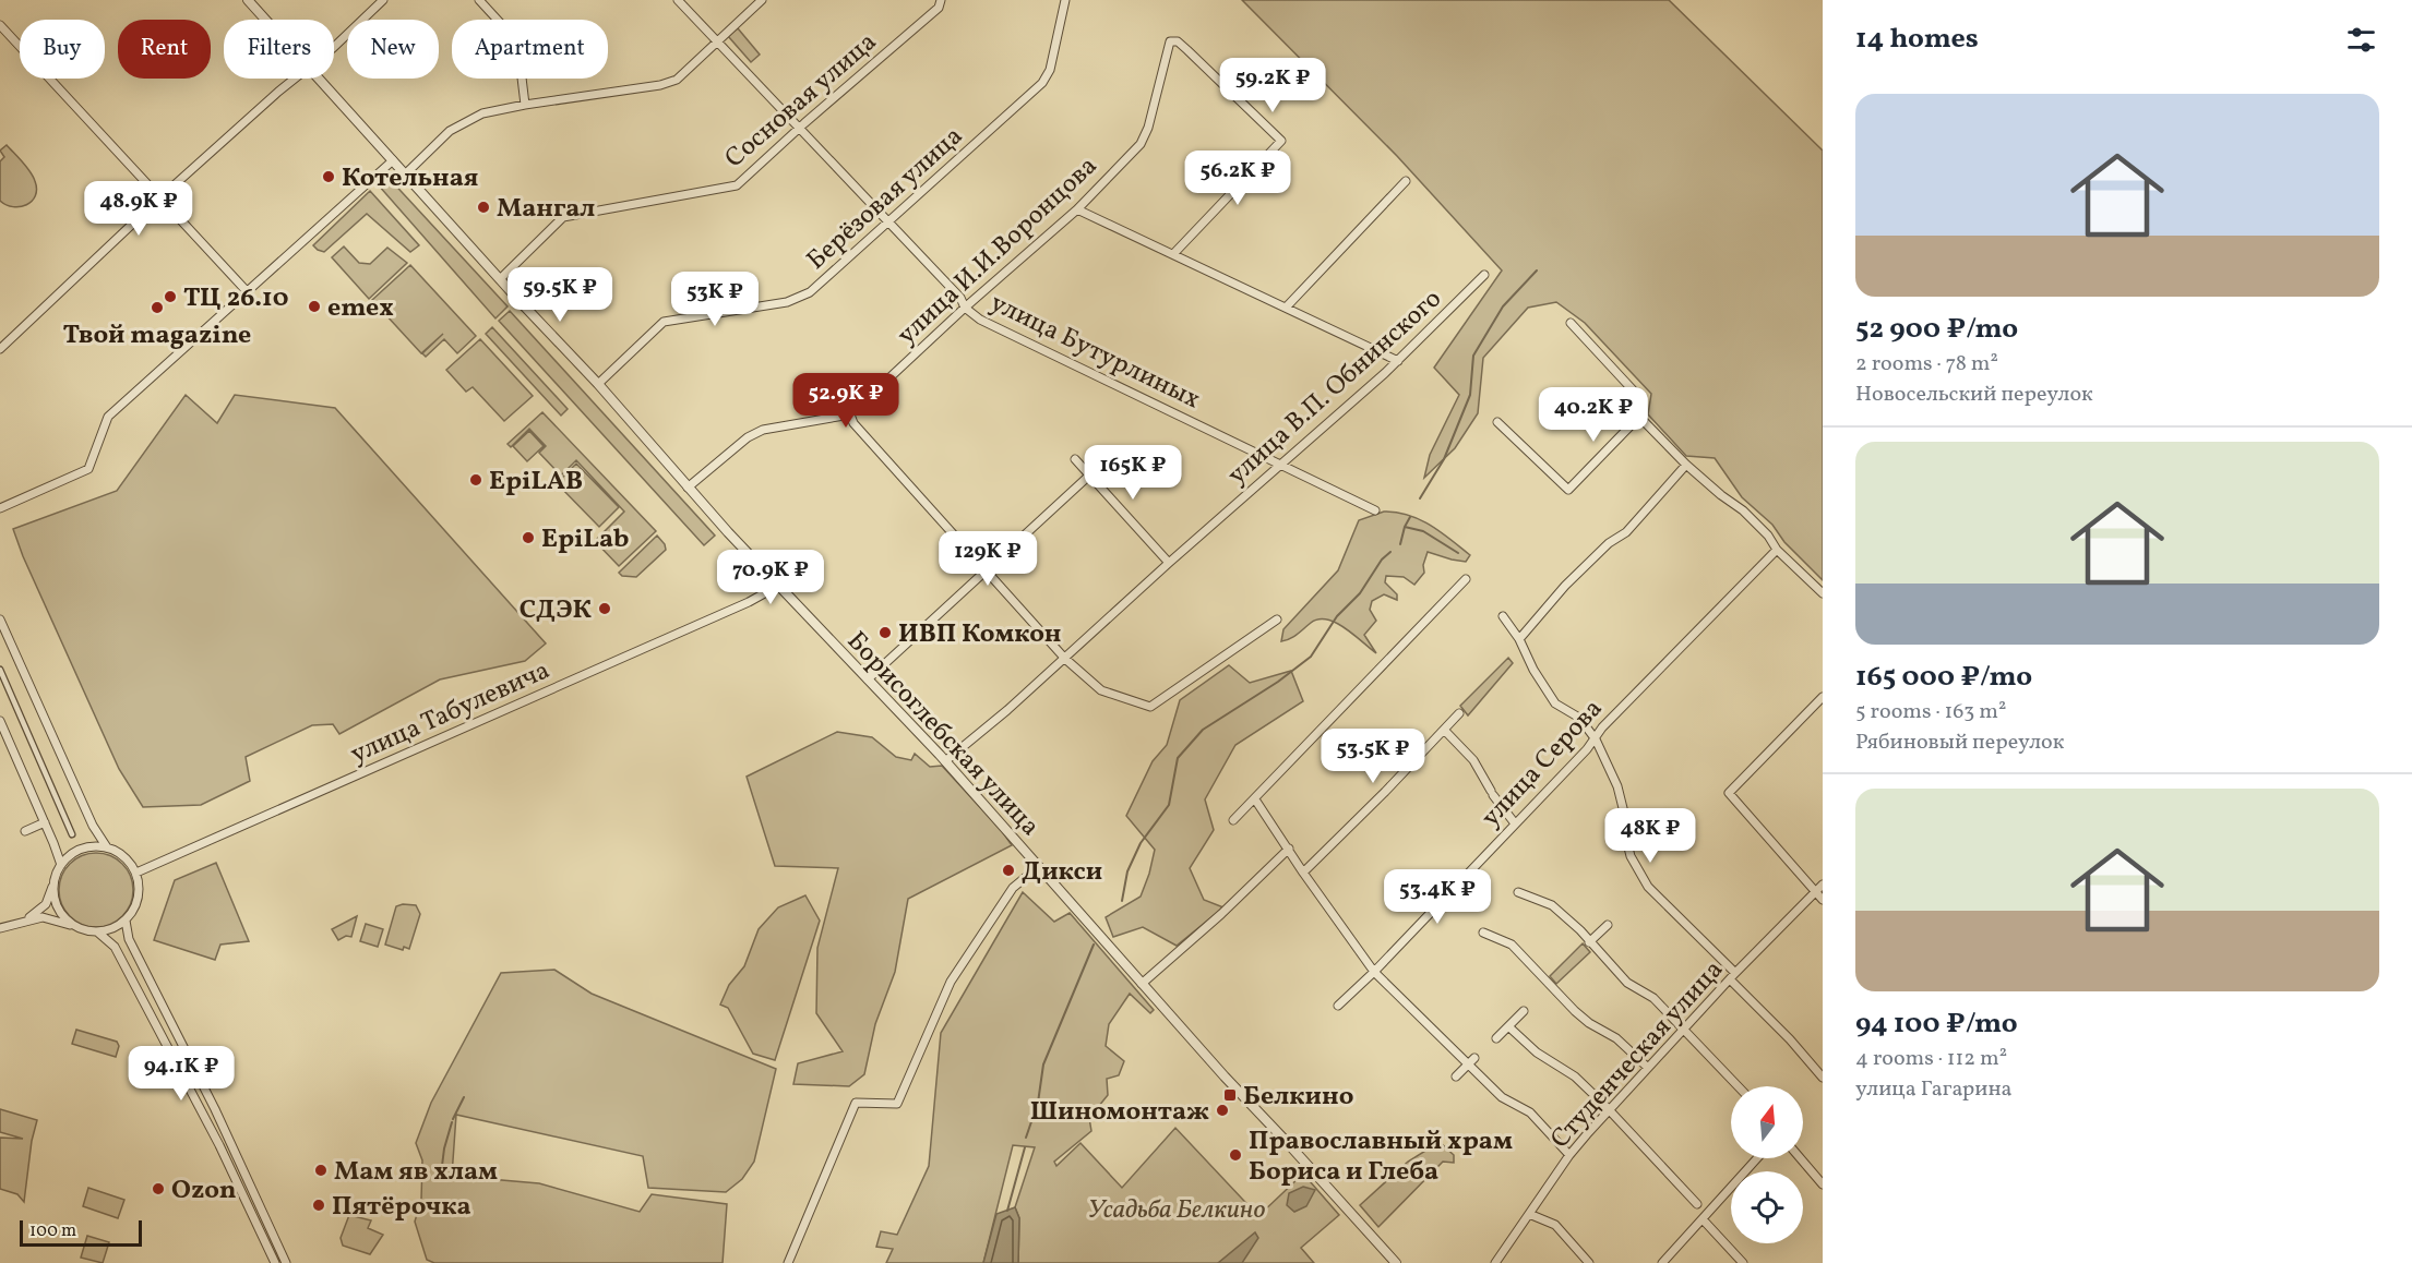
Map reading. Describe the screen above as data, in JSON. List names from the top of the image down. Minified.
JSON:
{"streets":{"street":["Сосновая улица","Берёзовая улица","улица И.И.Воронцова","улица Бутурлиных","улица В.П. Обнинского","улица Табулевича","Борисоглебская улица","улица Серова","Студенческая улица"]},"crossings":[["Сосновая улица","улица Бутурлиных"],["Сосновая улица","Борисоглебская улица"],["Берёзовая улица","улица Бутурлиных"],["Берёзовая улица","Борисоглебская улица"],["улица И.И.Воронцова","улица Бутурлиных"],["улица Бутурлиных","улица В.П. Обнинского"],["улица В.П. Обнинского","Борисоглебская улица"],["улица Табулевича","Борисоглебская улица"]],"parks":["Усадьба Белкино"],"places":{"other":["Котельная","Мангал","ТЦ 26.10","emex","Твой magazine","EpiLAB","EpiLab","СДЭК","ИВП Комкон","Дикси","Шиномонтаж","Православный храм Бориса и Глеба","Мам яв хлам","Ozon","Пятёрочка"],"transit":["Белкино"]},"scale_bar":"100 m","north":"top","page":{"heading":"14 homes","chip":["Buy","Rent","Filters","New","Apartment"],"price":["59.2K ₽","56.2K ₽","48.9K ₽","59.5K ₽","53K ₽","52.9K ₽","40.2K ₽","165K ₽","129K ₽","70.9K ₽","53.5K ₽","48K ₽","53.4K ₽","94.1K ₽"],"list":[{"name":"52 900 ₽/mo","note":"2 rooms · 78 m² · Новосельский переулок"},{"name":"165 000 ₽/mo","note":"5 rooms · 163 m² · Рябиновый переулок"},{"name":"94 100 ₽/mo","note":"4 rooms · 112 m² · улица Гагарина"}],"scale":"100 m"}}
